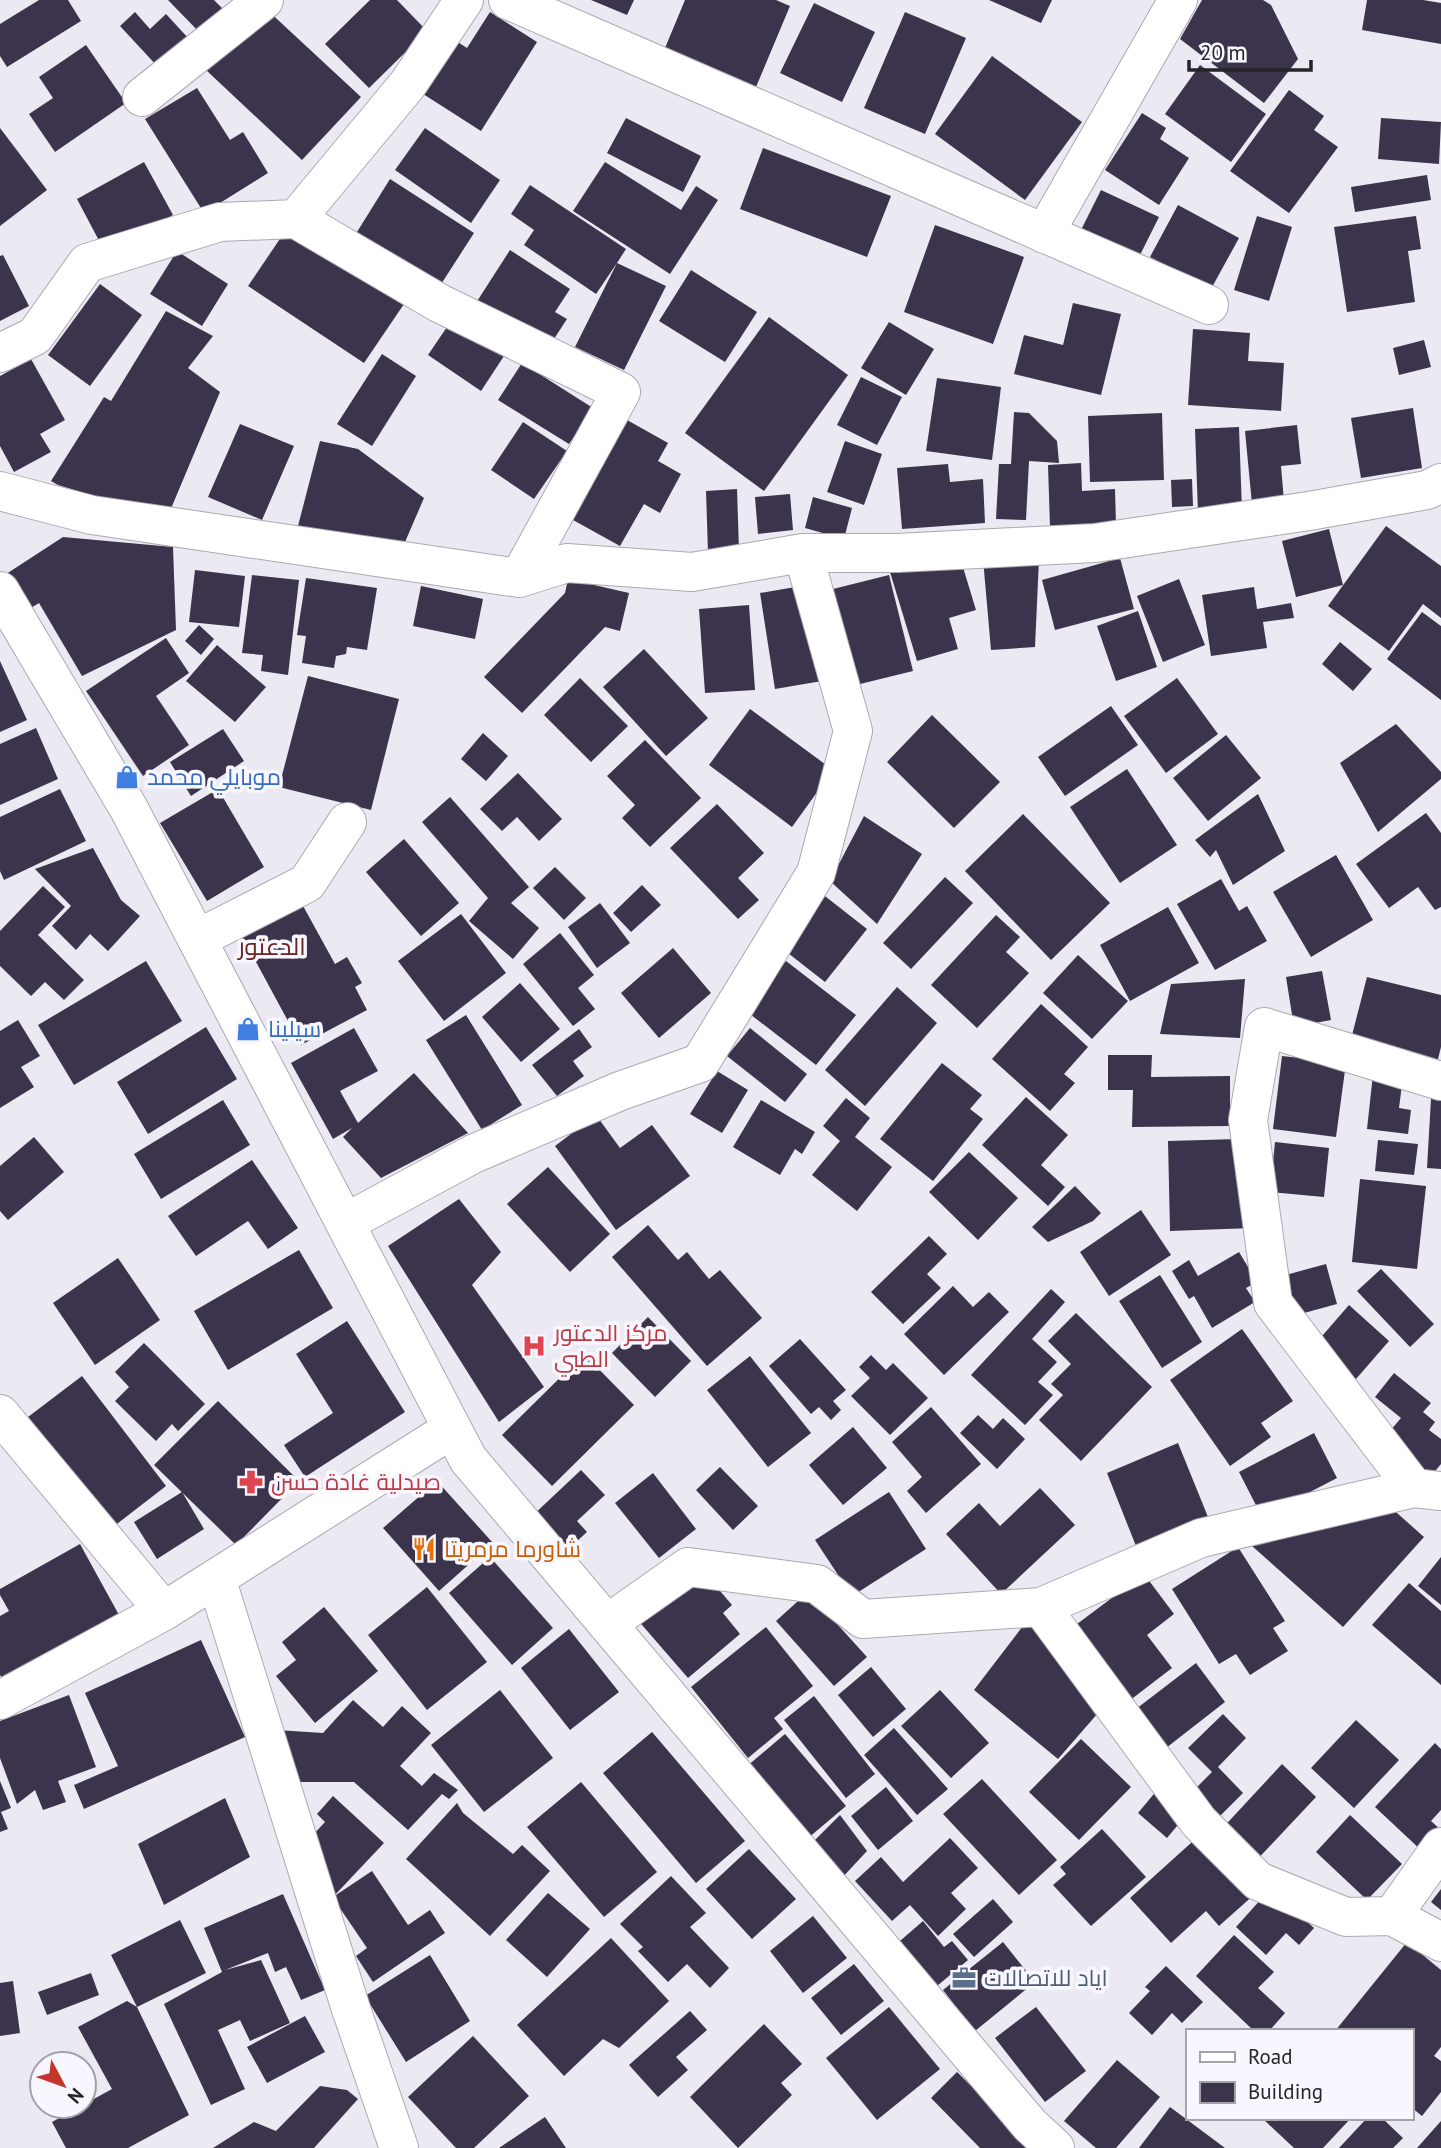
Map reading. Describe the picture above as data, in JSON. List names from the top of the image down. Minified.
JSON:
{"districts":["الدعتور"],"places":{"shop":["موبايلي محمد","سيلينا"],"hospital":["مركز الدعتور الطبي"],"pharmacy":["صيدلية غادة حسن"],"restaurant":["شاورما مرمريتا"],"office":["اياد للاتصالات"]},"legend":["Road","Building"],"scale_bar":"20 m","north":"bottom right"}
